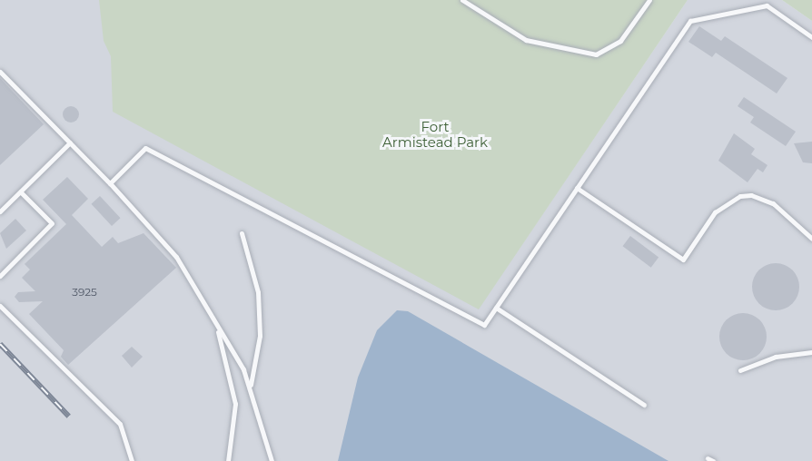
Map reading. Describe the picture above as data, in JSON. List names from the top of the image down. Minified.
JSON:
{"parks":["Fort Armistead Park"],"house_numbers":["3925"]}
